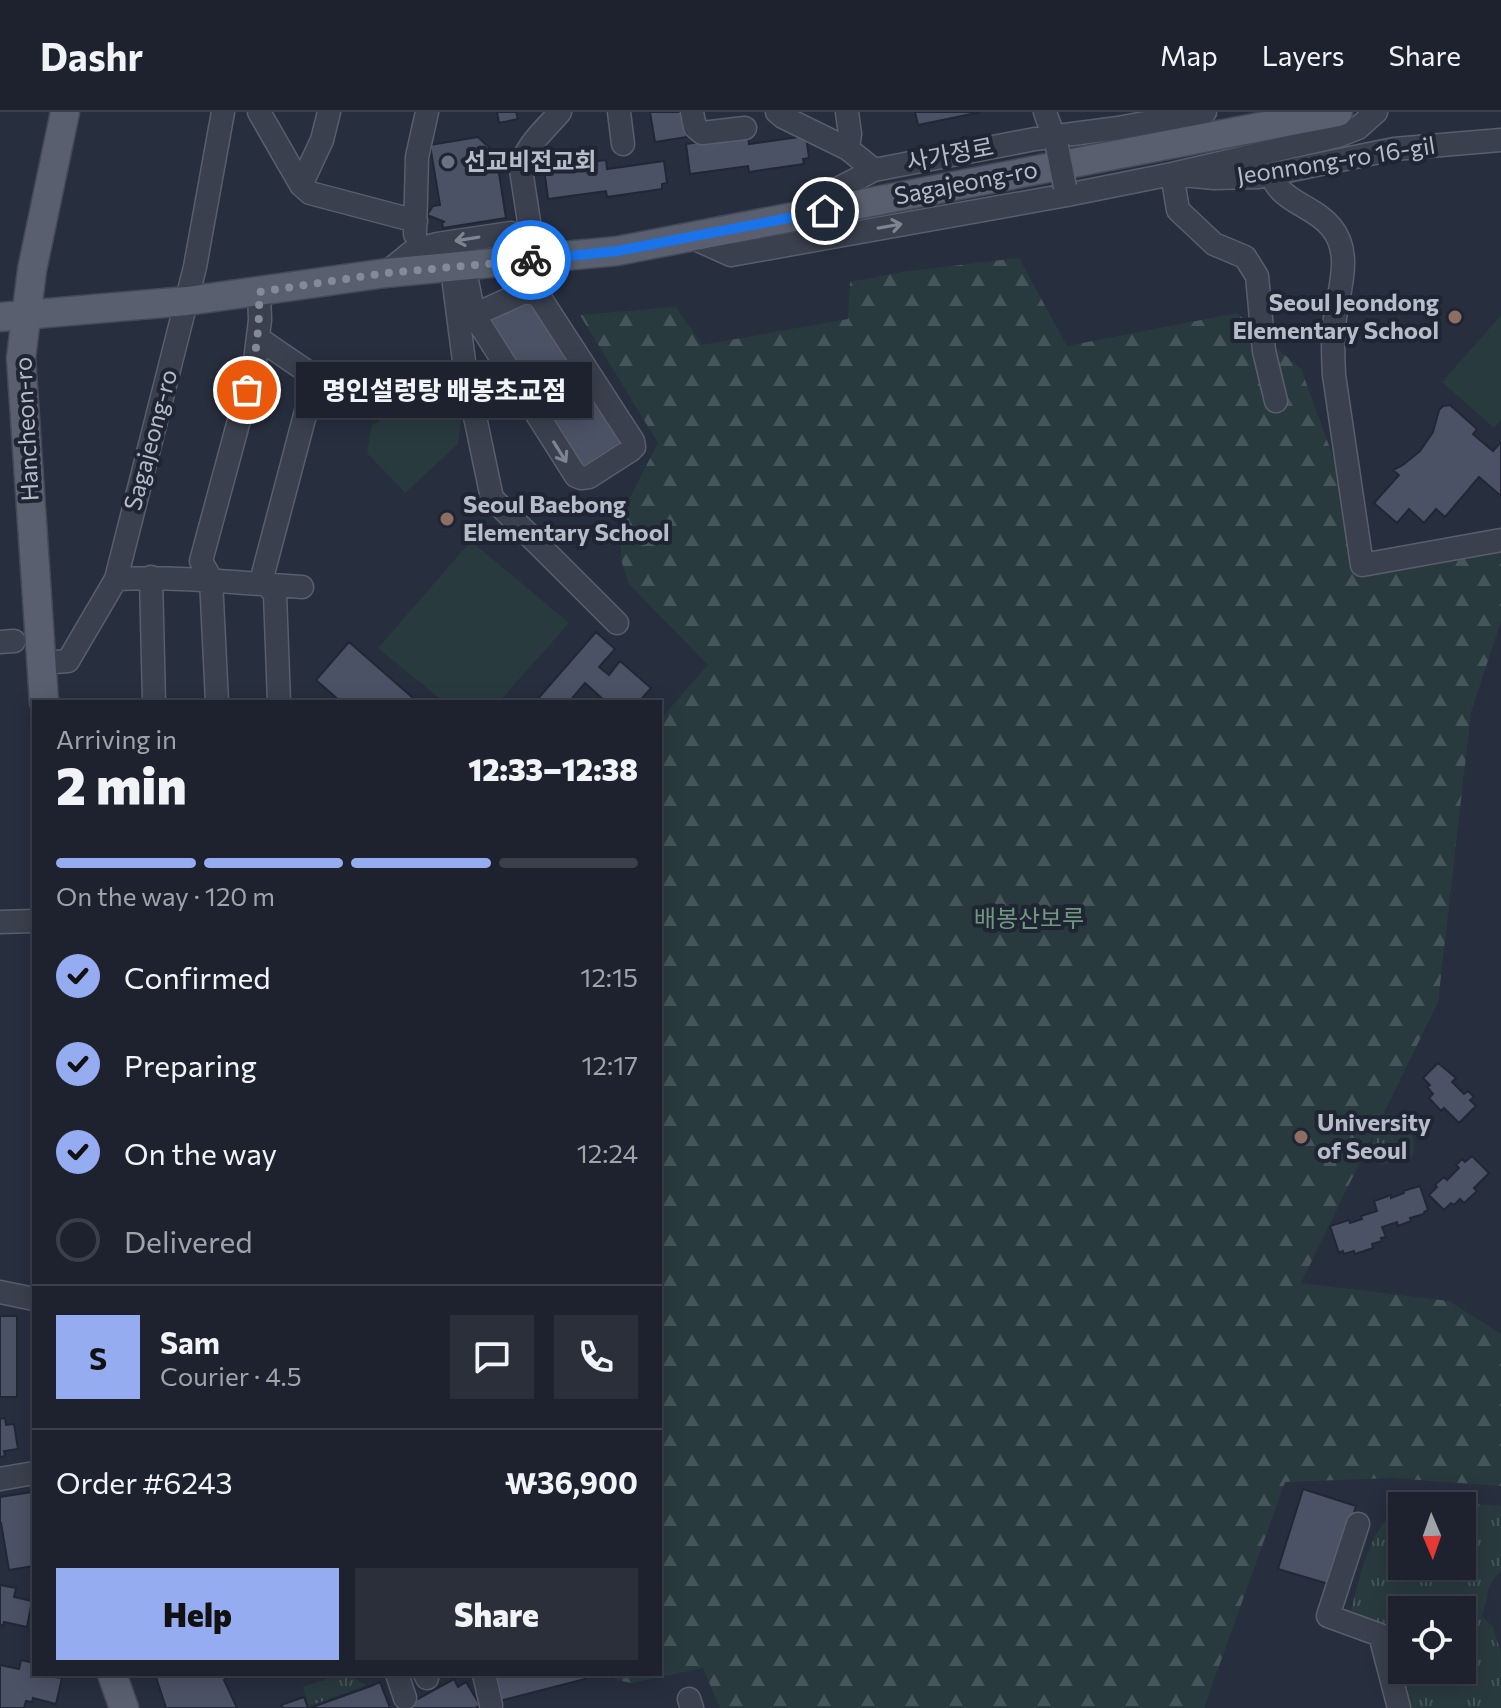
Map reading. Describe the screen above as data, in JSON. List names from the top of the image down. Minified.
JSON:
{"streets":{"main road":["Sagajeong-ro","Hancheon-ro"],"street":["사가정로","Jeonnong-ro 16-gil"]},"crossings":[["사가정로","Sagajeong-ro"],["Sagajeong-ro","Hancheon-ro"]],"parks":["배봉산보루"],"places":["선교비전교회","Seoul Jeondong Elementary School","명인설렁탕 배봉초교점","Seoul Baebong Elementary School","University of Seoul"],"north":"bottom","page":{"header":"Dashr","nav":["Map","Layers","Share"],"bubble":"명인설렁탕 배봉초교점","heading":["2 min","Arriving in","12:33–12:38"],"panel":["Sam","Courier · 4.5","Order #6243","₩36,900"],"bar":"On the way · 120 m","list":[["Confirmed","12:15"],["Preparing","12:17"],["On the way","12:24"],"Delivered"],"round":"S","buttons":["Help","Share"]}}
